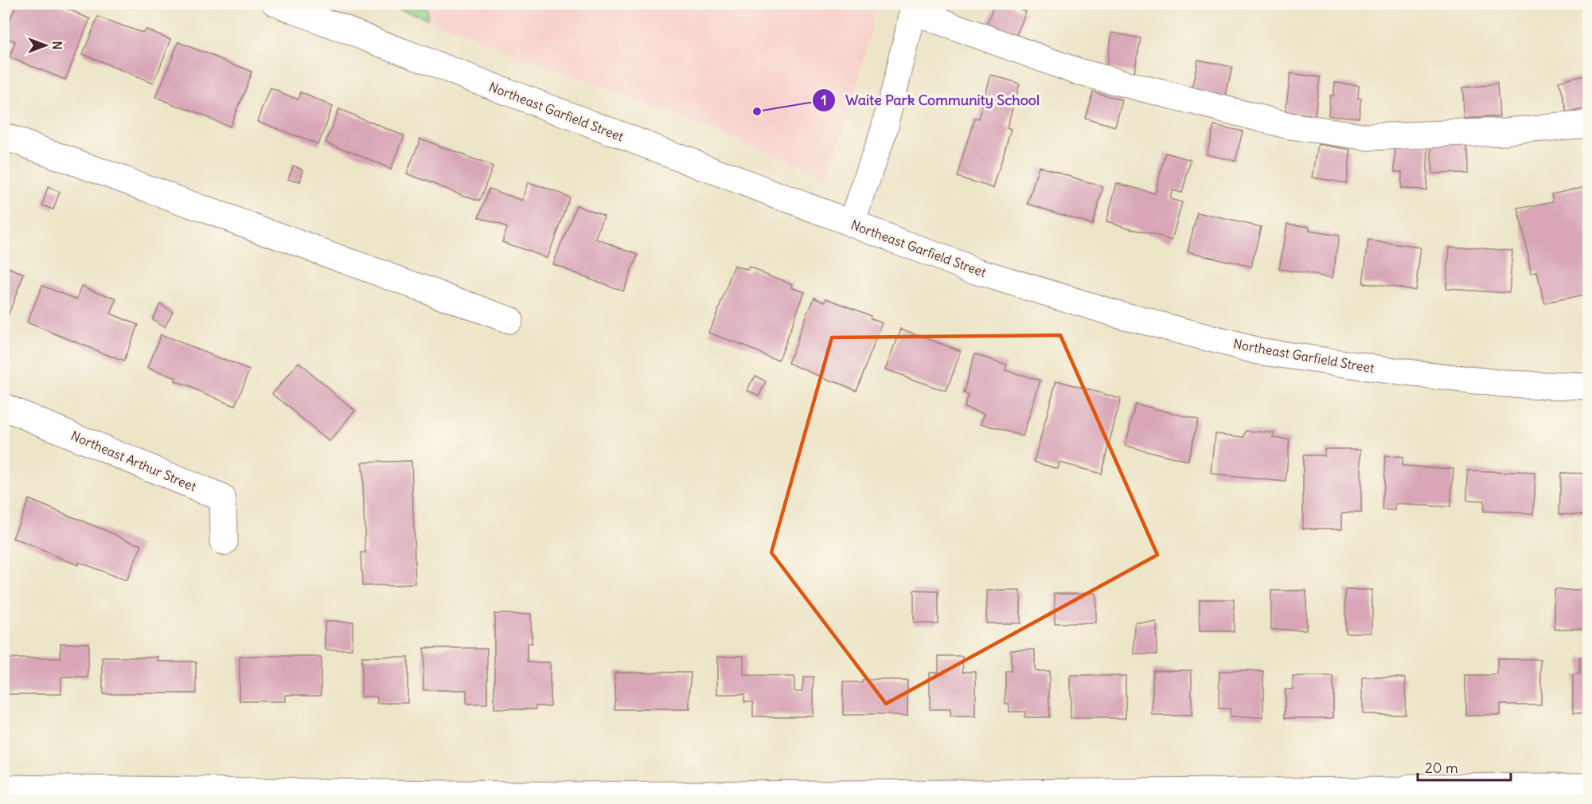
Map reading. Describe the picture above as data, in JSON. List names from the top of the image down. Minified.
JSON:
{"streets":{"street":["Northeast Garfield Street","Northeast Arthur Street"]},"places":["Waite Park Community School"],"scale_bar":"20 m","north":"right"}
